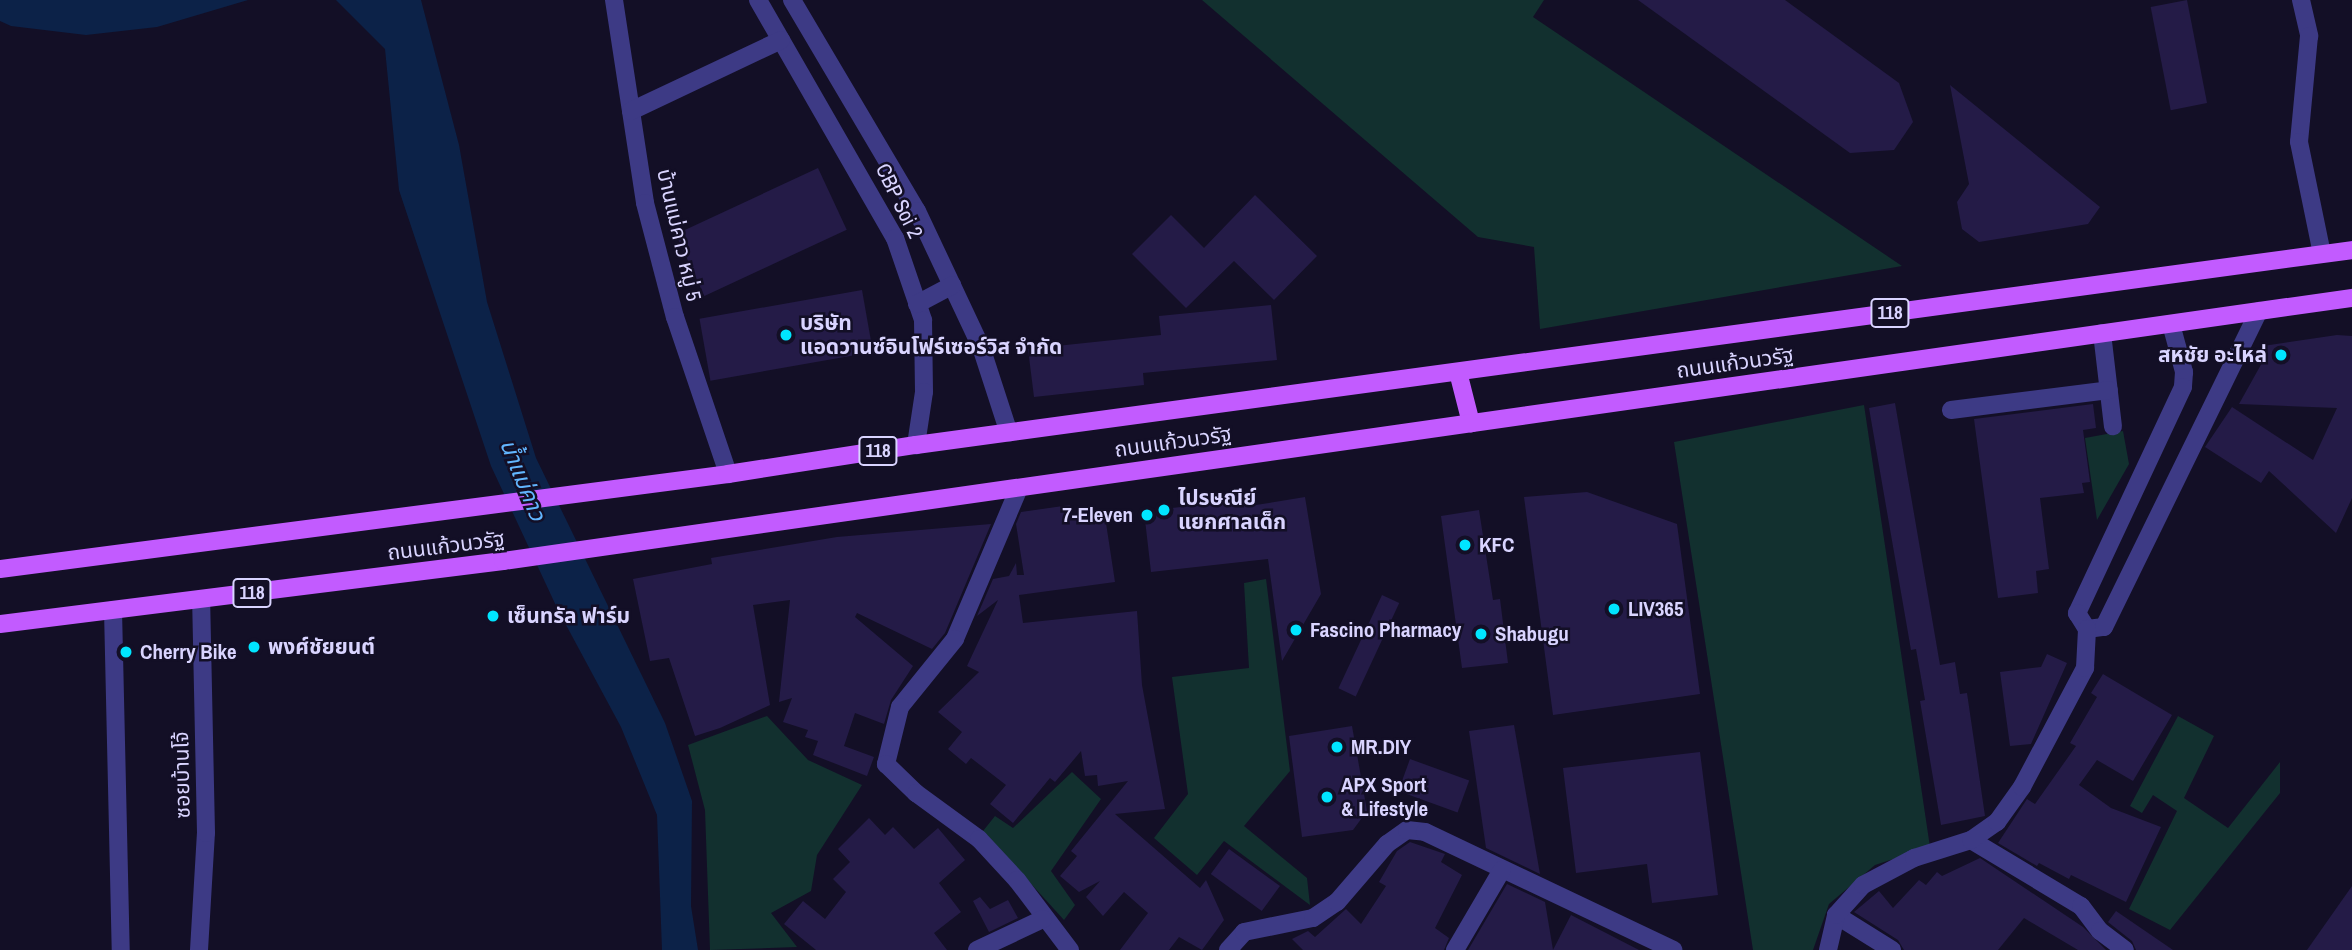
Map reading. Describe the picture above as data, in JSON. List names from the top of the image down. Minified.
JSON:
{"streets":{"main road":["118","ถนนแก้วนวรัฐ"],"street":["CBP Soi 2","บ้านแม่คาว หมู่ 5","ซอยบ้านโจ้"]},"crossings":[["CBP Soi 2","ถนนแก้วนวรัฐ"],["บ้านแม่คาว หมู่ 5","ถนนแก้วนวรัฐ"],["ถนนแก้วนวรัฐ","ซอยบ้านโจ้"]],"water":["น้ำแม่คาว"],"places":["บริษัท แอดวานซ์อินโฟร์เซอร์วิส จำกัด","สหชัย อะไหล่","ไปรษณีย์ แยกศาลเด็ก","7-Eleven","KFC","LIV365","เซ็นทรัล ฟาร์ม","Fascino Pharmacy","Shabugu","พงศ์ชัยยนต์","Cherry Bike","MR.DIY","APX Sport & Lifestyle"]}
